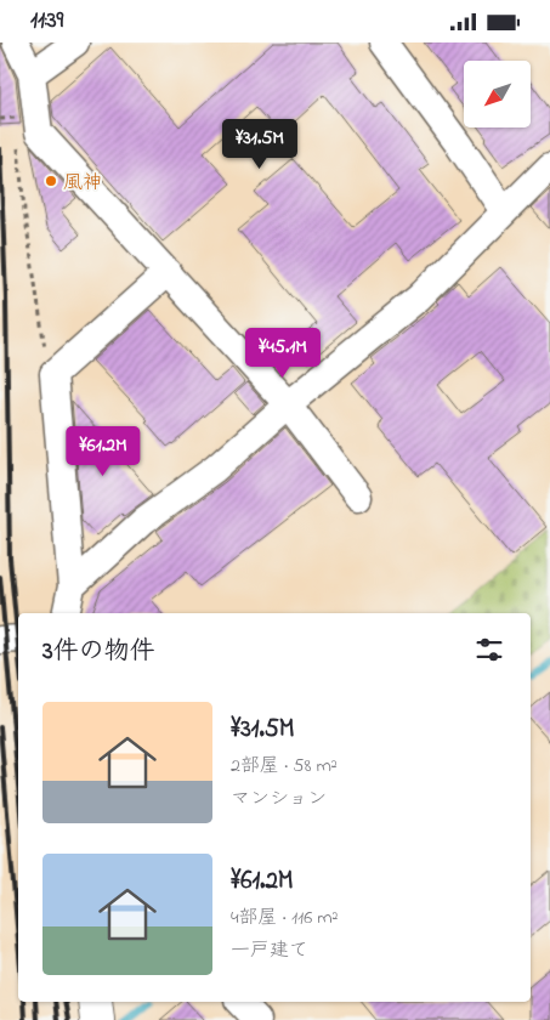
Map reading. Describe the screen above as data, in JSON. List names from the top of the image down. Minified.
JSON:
{"places":["風神"],"north":"bottom left","page":{"status":"11:39","price":["¥31.5M","¥45.1M","¥61.2M"],"heading":"3件の物件","list":[{"name":"¥31.5M","note":"2部屋 · 58 m² · マンション"},{"name":"¥61.2M","note":"4部屋 · 116 m² · 一戸建て"}]}}
